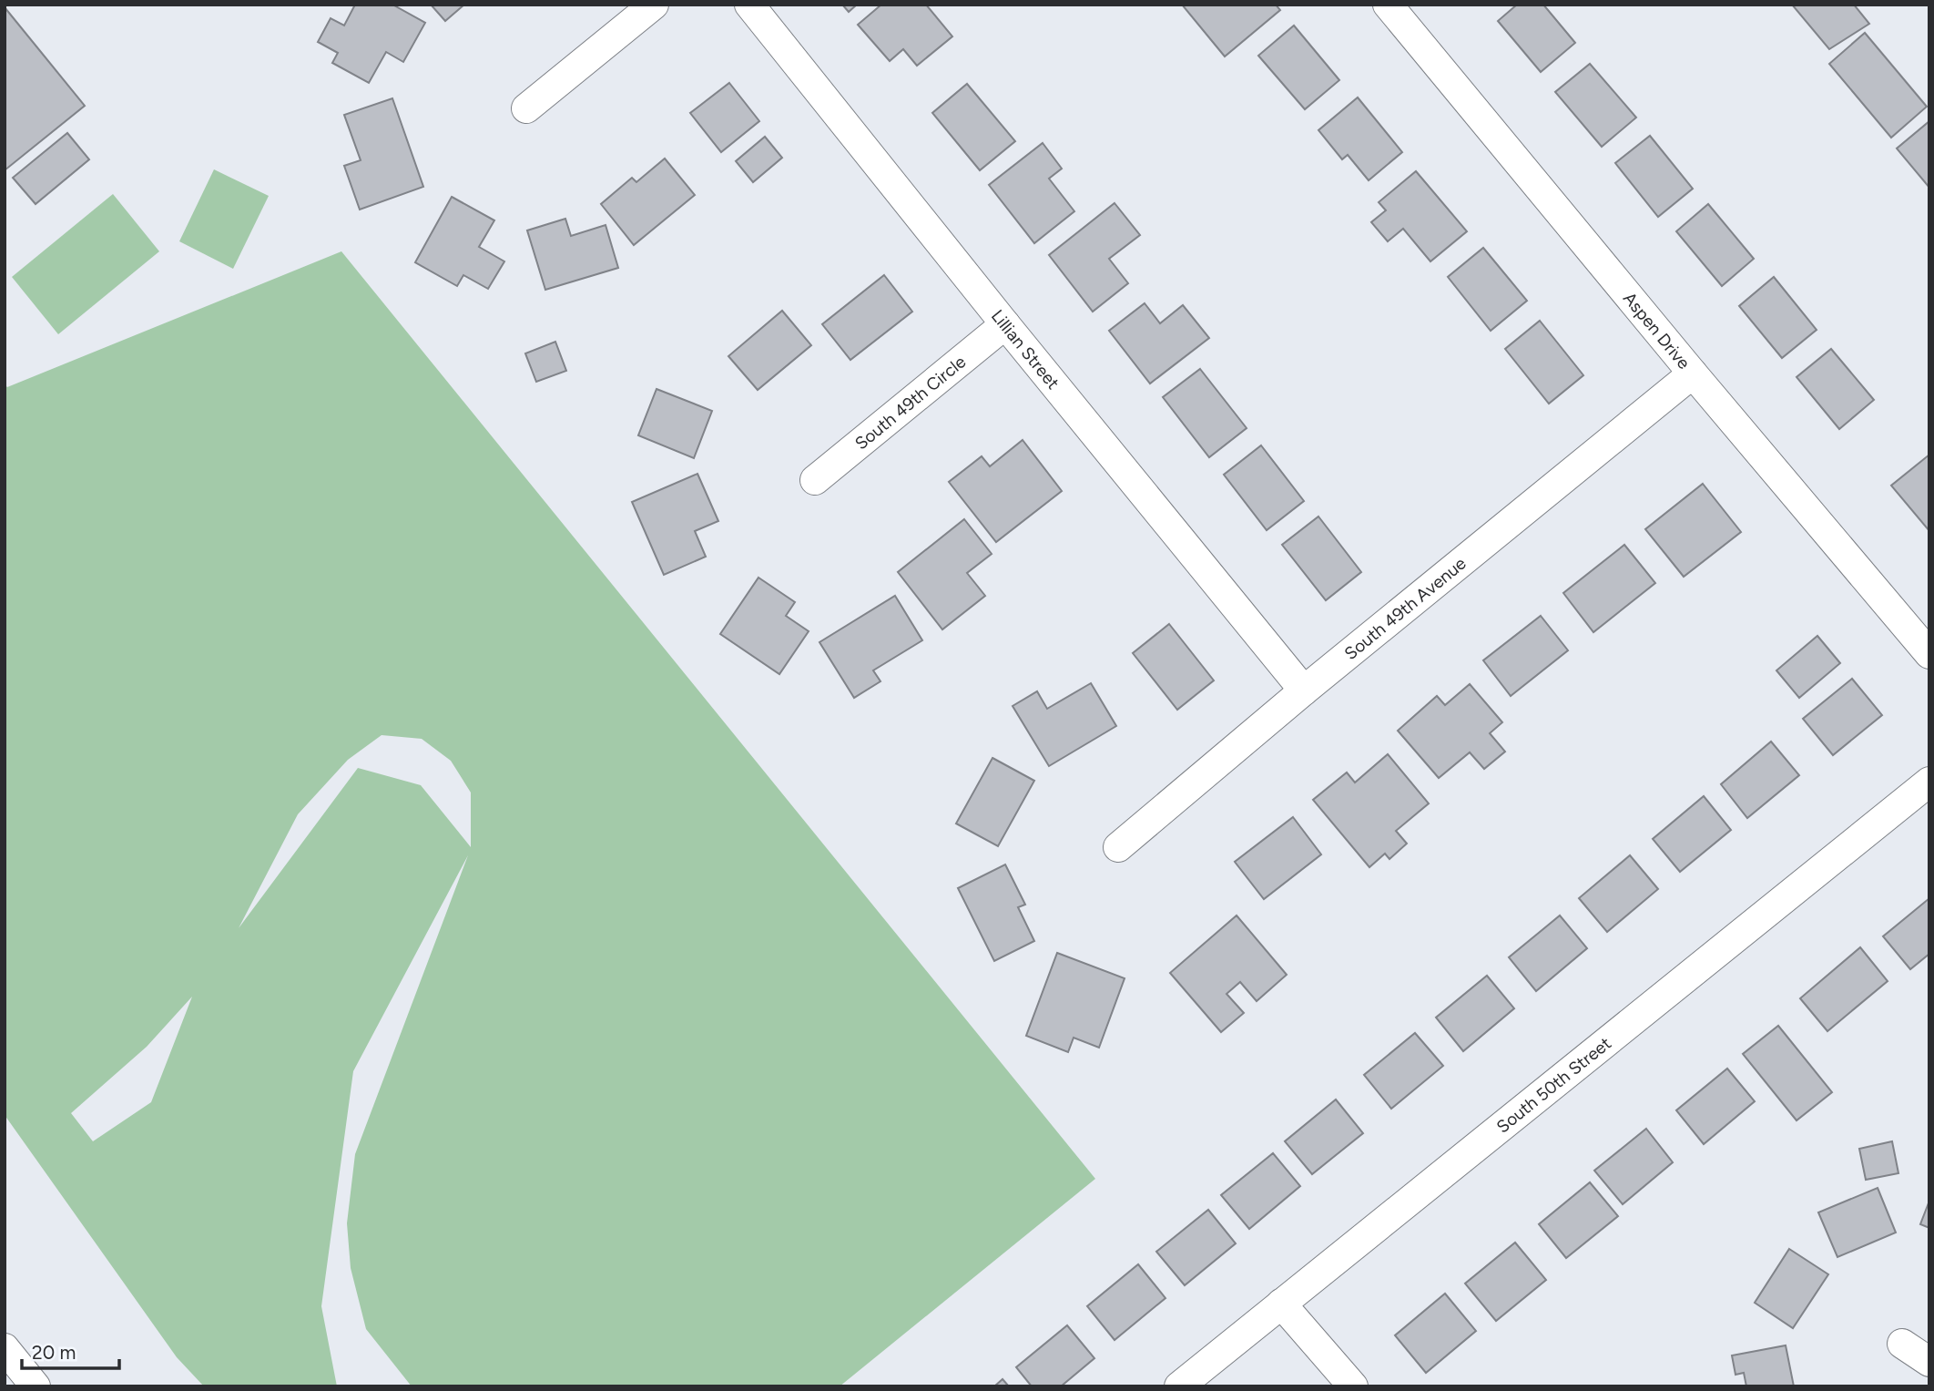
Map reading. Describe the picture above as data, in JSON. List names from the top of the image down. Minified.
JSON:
{"streets":{"street":["Aspen Drive","Lillian Street","South 49th Circle","South 49th Avenue","South 50th Street"]},"crossings":[["Aspen Drive","South 49th Avenue"],["Lillian Street","South 49th Circle"],["Lillian Street","South 49th Avenue"]],"scale_bar":"20 m"}
